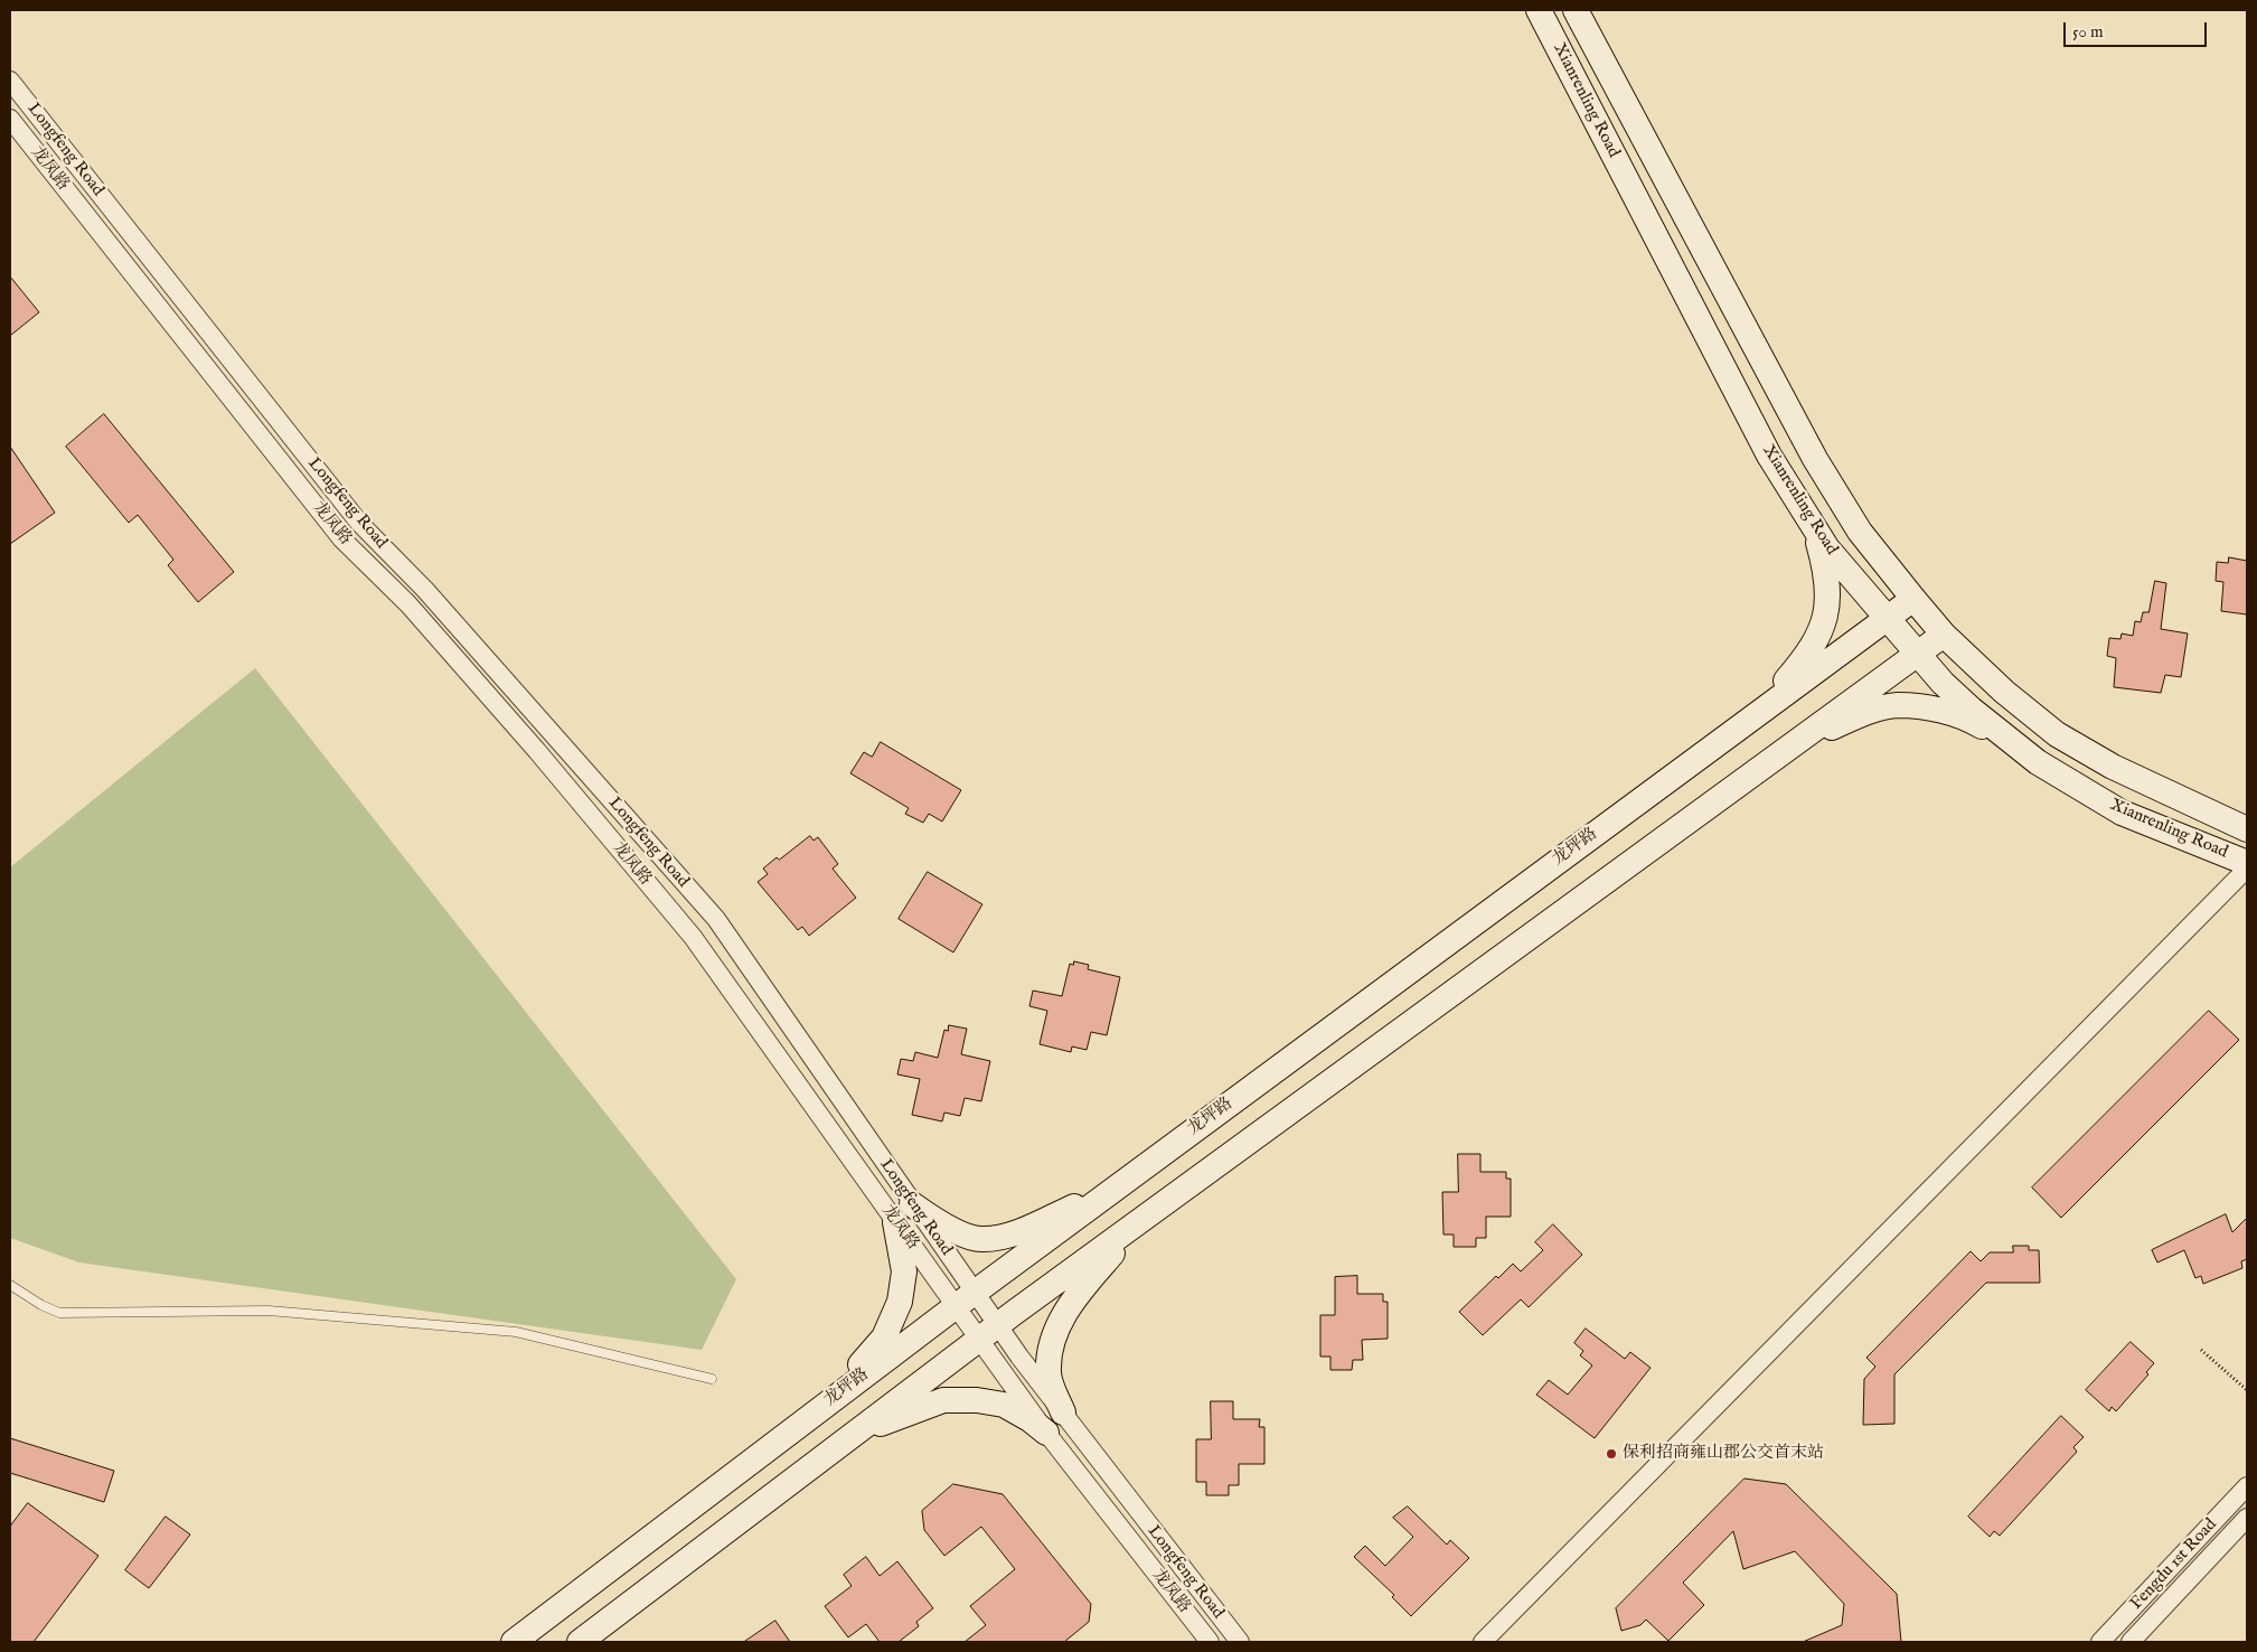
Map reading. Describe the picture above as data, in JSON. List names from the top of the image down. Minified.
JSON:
{"streets":{"main road":["Xianrenling Road","龙坪路"],"street":["Longfeng Road","龙凤路","Fengdu 1st Road"]},"crossings":[["Xianrenling Road","龙坪路"],["Longfeng Road","龙凤路"],["Longfeng Road","龙坪路"],["龙凤路","龙坪路"]],"places":["保利招商雍山郡公交首末站"],"scale_bar":"50 m"}
